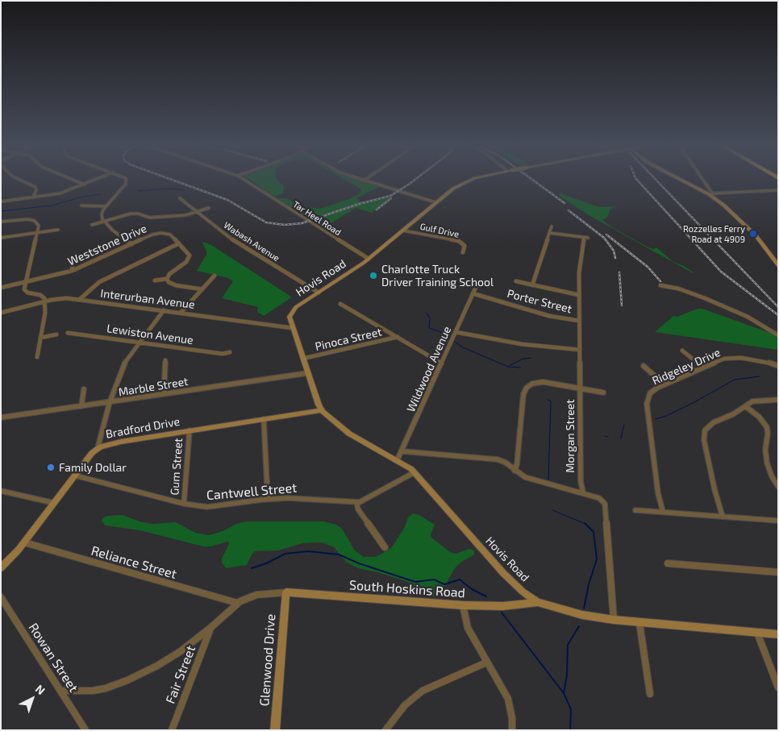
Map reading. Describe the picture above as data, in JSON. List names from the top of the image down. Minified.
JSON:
{"streets":{"street":["Tar Heel Road","Gulf Drive","Wabash Avenue","Weststone Drive","Hovis Road","Interurban Avenue","Porter Street","Lewiston Avenue","Pinoca Street","Ridgeley Drive","Wildwood Avenue","Marble Street","Bradford Drive","Morgan Street","Gum Street","Cantwell Street","Reliance Street","South Hoskins Road","Rowan Street","Glenwood Drive","Fair Street"]},"crossings":[["Tar Heel Road","Hovis Road"],["Gulf Drive","Hovis Road"],["Wabash Avenue","Hovis Road"],["Hovis Road","Interurban Avenue"],["Hovis Road","Pinoca Street"],["Hovis Road","Wildwood Avenue"],["Hovis Road","Marble Street"],["Hovis Road","Bradford Drive"],["Hovis Road","South Hoskins Road"],["Porter Street","Wildwood Avenue"],["Porter Street","Morgan Street"],["Bradford Drive","Gum Street"],["Bradford Drive","Cantwell Street"],["Bradford Drive","Reliance Street"],["Gum Street","Cantwell Street"],["Reliance Street","South Hoskins Road"],["South Hoskins Road","Rowan Street"],["South Hoskins Road","Glenwood Drive"],["South Hoskins Road","Fair Street"]],"places":["Rozzelles Ferry Road at 4909","Charlotte Truck Driver Training School","Family Dollar"],"north":"top right"}
